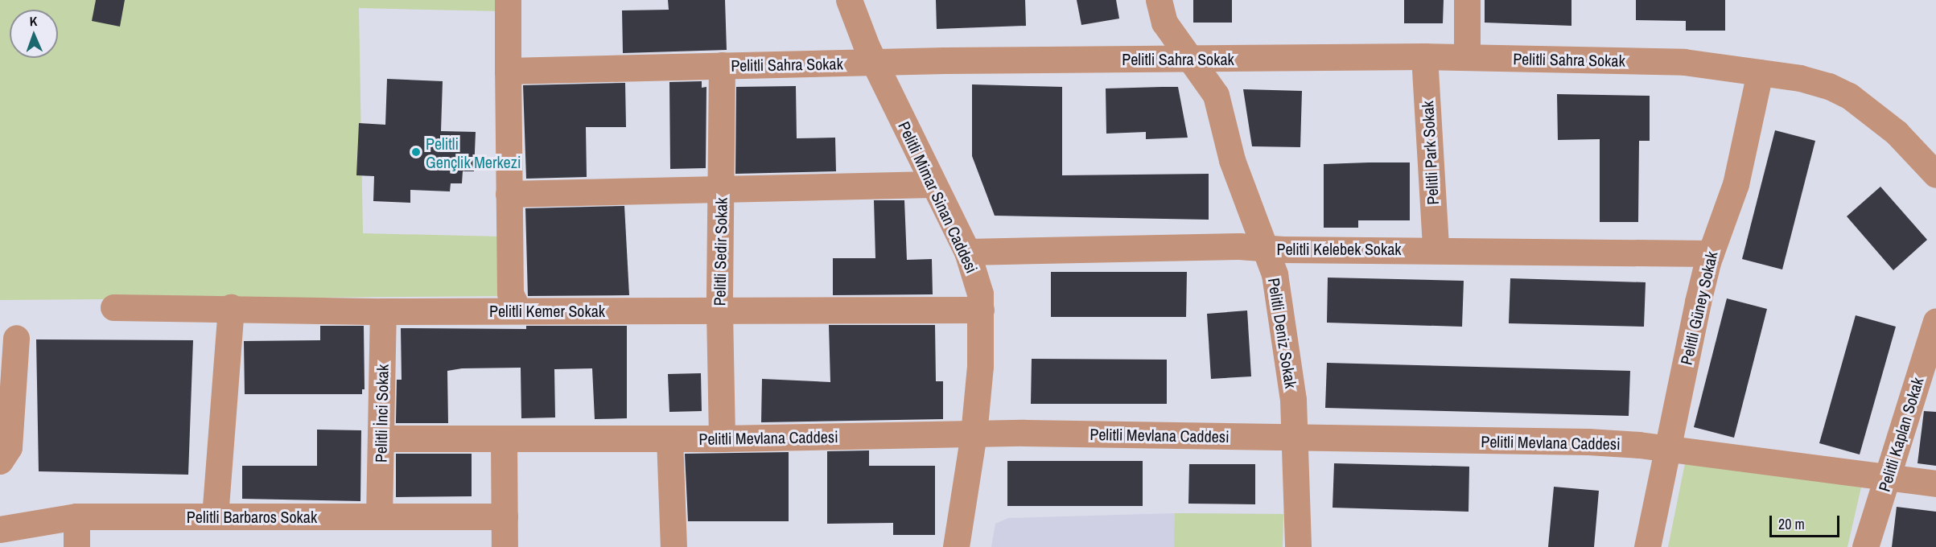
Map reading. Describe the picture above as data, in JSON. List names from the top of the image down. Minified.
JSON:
{"streets":{"street":["Pelitli Sahra Sokak","Pelitli Park Sokak","Pelitli Mimar Sinan Caddesi","Pelitli Kelebek Sokak","Pelitli Sedir Sokak","Pelitli Güney Sokak","Pelitli Kemer Sokak","Pelitli Deniz Sokak","Pelitli İnci Sokak","Pelitli Kaplan Sokak","Pelitli Mevlana Caddesi","Pelitli Barbaros Sokak"]},"crossings":[["Pelitli Sahra Sokak","Pelitli Park Sokak"],["Pelitli Sahra Sokak","Pelitli Mimar Sinan Caddesi"],["Pelitli Sahra Sokak","Pelitli Sedir Sokak"],["Pelitli Sahra Sokak","Pelitli Güney Sokak"],["Pelitli Sahra Sokak","Pelitli Deniz Sokak"],["Pelitli Park Sokak","Pelitli Kelebek Sokak"],["Pelitli Mimar Sinan Caddesi","Pelitli Kelebek Sokak"],["Pelitli Mimar Sinan Caddesi","Pelitli Kemer Sokak"],["Pelitli Mimar Sinan Caddesi","Pelitli Mevlana Caddesi"],["Pelitli Kelebek Sokak","Pelitli Güney Sokak"],["Pelitli Kelebek Sokak","Pelitli Deniz Sokak"],["Pelitli Sedir Sokak","Pelitli Kemer Sokak"],["Pelitli Sedir Sokak","Pelitli Mevlana Caddesi"],["Pelitli Güney Sokak","Pelitli Mevlana Caddesi"],["Pelitli Kemer Sokak","Pelitli İnci Sokak"],["Pelitli Deniz Sokak","Pelitli Mevlana Caddesi"],["Pelitli İnci Sokak","Pelitli Mevlana Caddesi"],["Pelitli İnci Sokak","Pelitli Barbaros Sokak"],["Pelitli Kaplan Sokak","Pelitli Mevlana Caddesi"]],"places":["Pelitli Gençlik Merkezi"],"scale_bar":"20 m","north":"top"}
